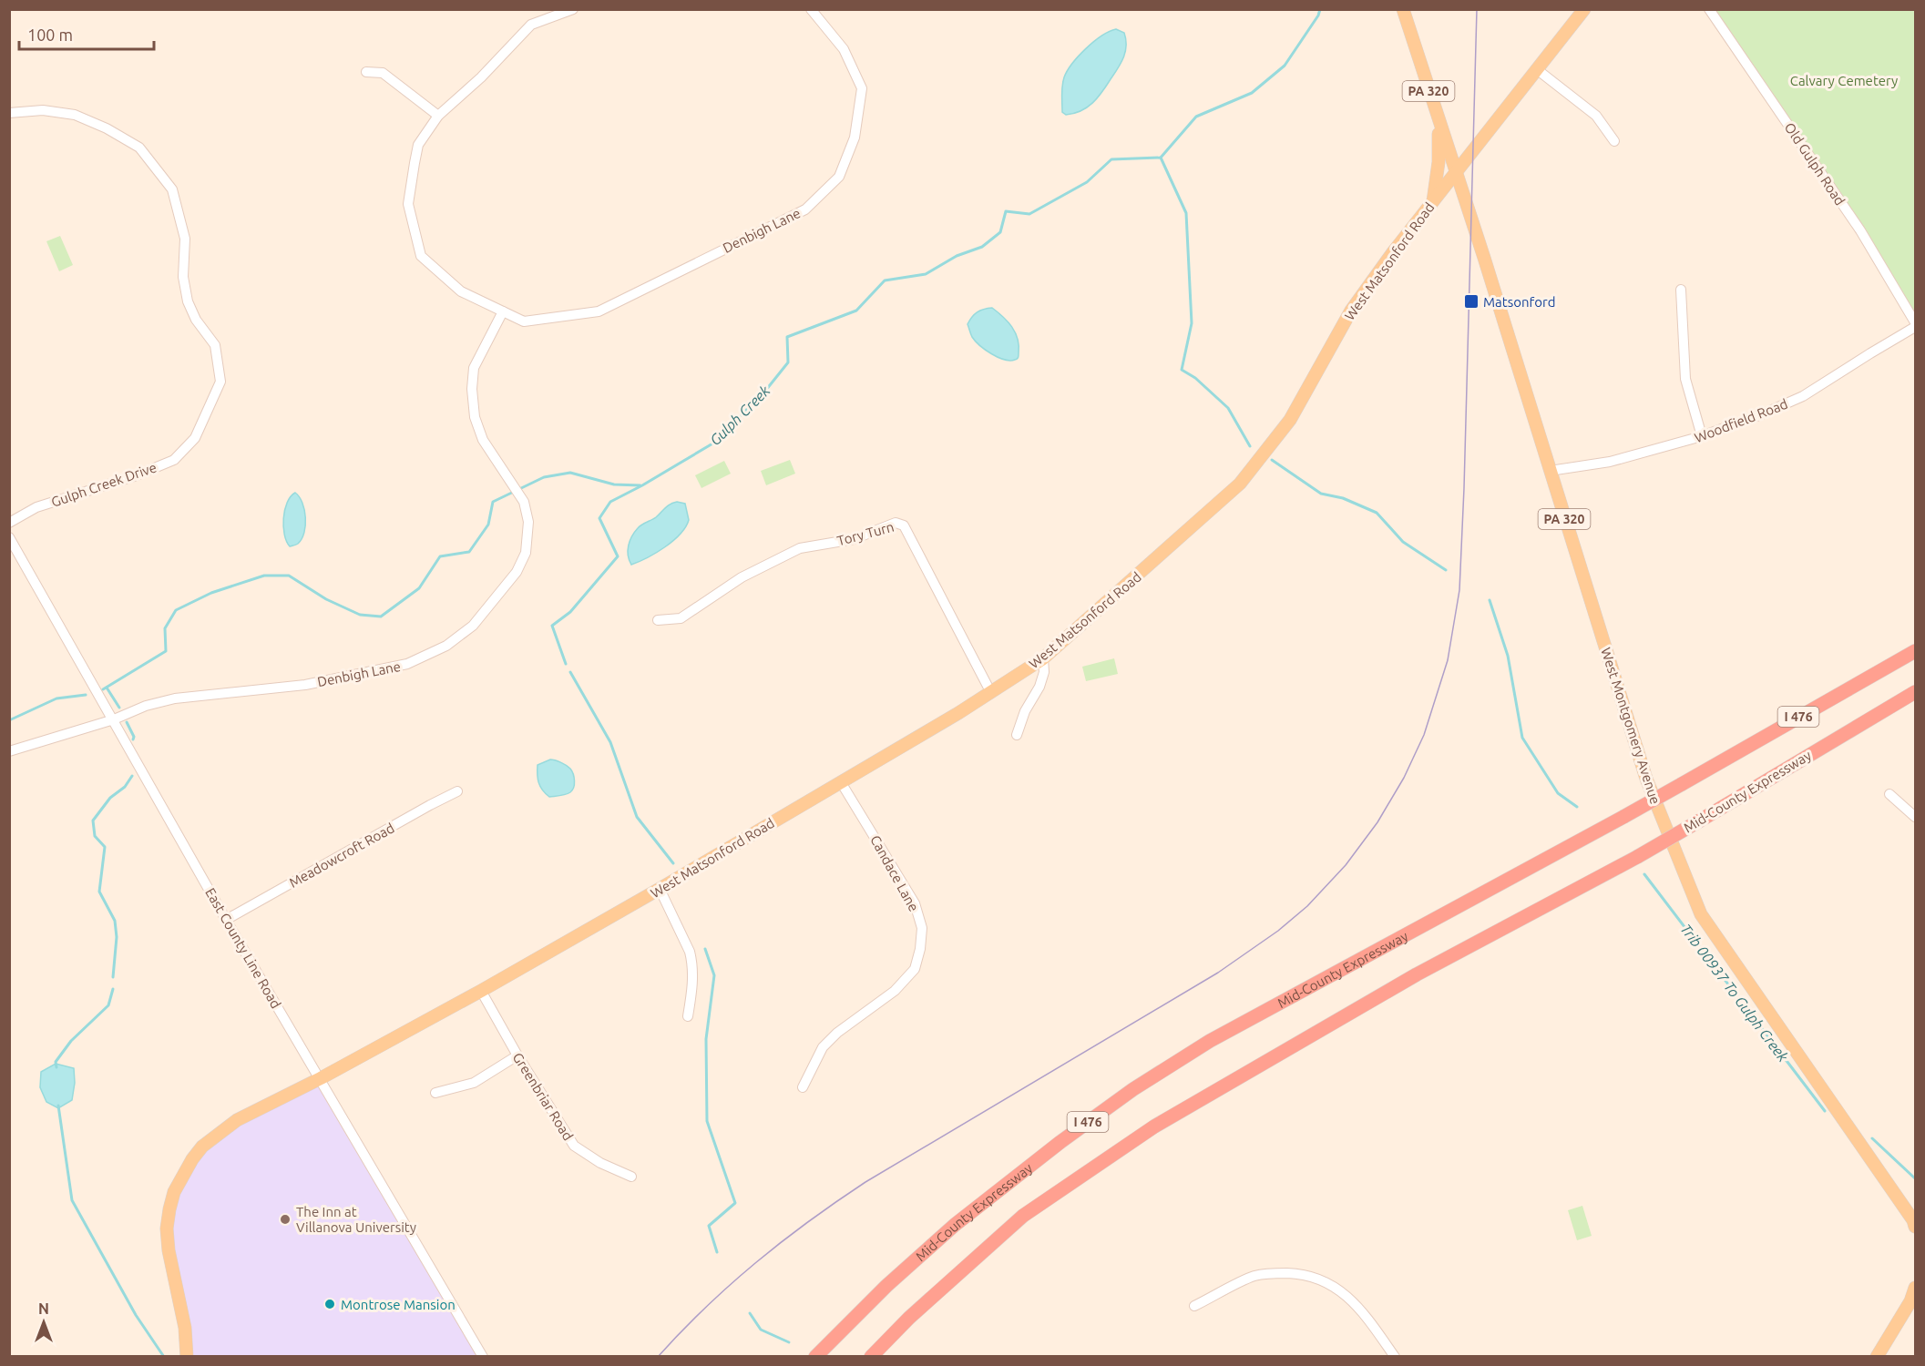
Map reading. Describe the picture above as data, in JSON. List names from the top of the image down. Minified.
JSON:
{"streets":{"highway":["I 476","Mid-County Expressway"],"main road":["PA 320","West Matsonford Road","West Montgomery Avenue"],"street":["Old Gulph Road","Denbigh Lane","Woodfield Road","Gulph Creek Drive","Tory Turn","Meadowcroft Road","Candace Lane","East County Line Road","Greenbriar Road"]},"crossings":[["PA 320","West Matsonford Road"],["PA 320","West Montgomery Avenue"],["Denbigh Lane","East County Line Road"],["West Matsonford Road","Tory Turn"],["West Matsonford Road","West Montgomery Avenue"],["West Matsonford Road","Candace Lane"],["West Matsonford Road","East County Line Road"],["West Matsonford Road","Greenbriar Road"],["Woodfield Road","West Montgomery Avenue"],["Meadowcroft Road","East County Line Road"]],"water":["Gulph Creek","Trib 00937 To Gulph Creek"],"parks":["Calvary Cemetery"],"places":{"transit":["Matsonford"],"other":["The Inn at Villanova University","Montrose Mansion"]},"scale_bar":"100 m","north":"top"}
